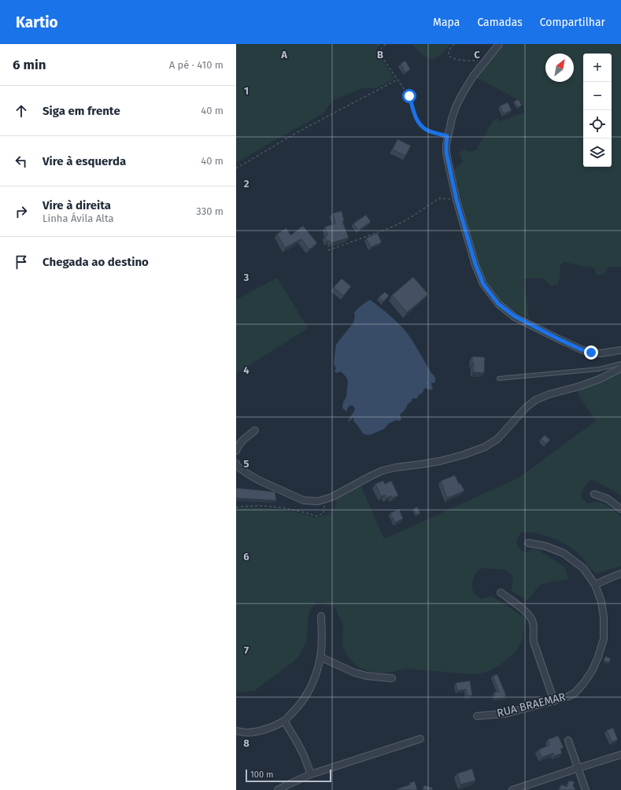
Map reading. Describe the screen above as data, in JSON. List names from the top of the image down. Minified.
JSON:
{"streets":{"street":["RUA BRAEMAR"]},"scale_bar":"100 m","north":"top right","page":{"header":"Kartio","nav":["Mapa","Camadas","Compartilhar"],"heading":["6 min","A pé · 410 m"],"map_buttons":["+","−"],"list":[["Siga em frente","40 m"],["Vire à esquerda","40 m"],["Vire à direita","Linha Ávila Alta","330 m"],"Chegada ao destino"],"scale":"100 m"},"grid":{"columns":["A","B","C"],"rows":["1","2","3","4","5","6","7","8"]}}
